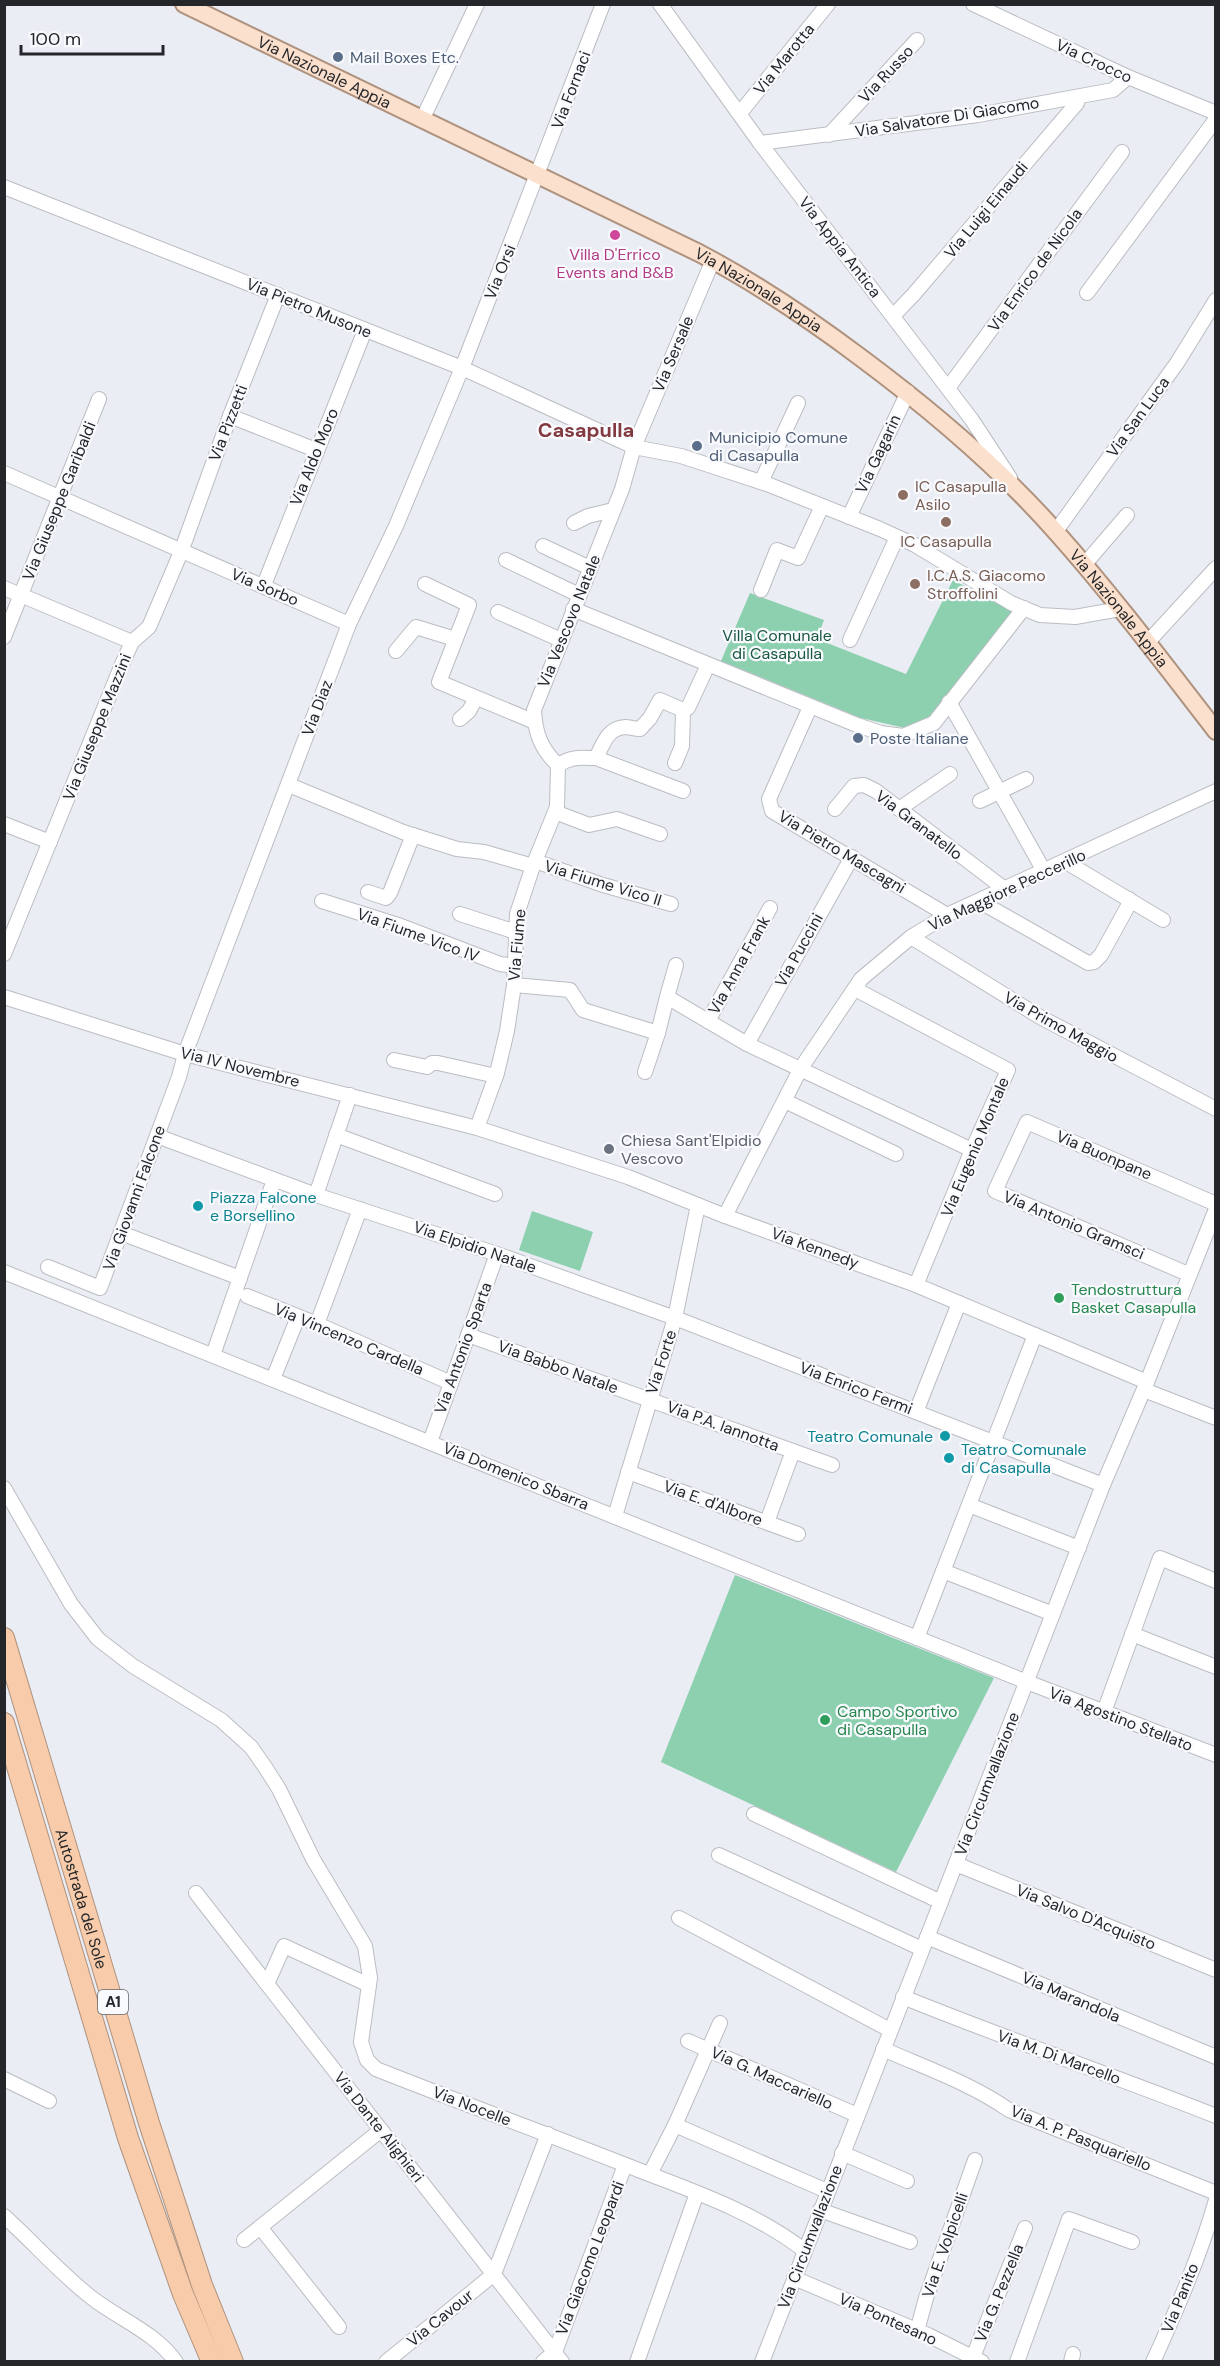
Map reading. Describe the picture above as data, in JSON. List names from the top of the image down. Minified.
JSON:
{"streets":{"highway":["Autostrada del Sole","A1"],"main road":["Via Nazionale Appia"],"street":["Via Marotta","Via Crocco","Via Russo","Via Fornaci","Via Salvatore Di Giacomo","Via Luigi Einaudi","Via Appia Antica","Via Enrico de Nicola","Via Orsi","Via Pietro Musone","Via Sersale","Via San Luca","Via Pizzetti","Via Gagarin","Via Aldo Moro","Via Giuseppe Garibaldi","Via Sorbo","Via Vescovo Natale","Via Diaz","Via Giuseppe Mazzini","Via Granatello","Via Pietro Mascagni","Via Fiume Vico II","Via Maggiore Peccerillo","Via Fiume Vico IV","Via Fiume","Via Puccini","Via Anna Frank","Via Primo Maggio","Via IV Novembre","Via Eugenio Montale","Via Buonpane","Via Giovanni Falcone","Via Antonio Gramsci","Via Elpidio Natale","Via Kennedy","Via Vincenzo Cardella","Via Antonio Sparta","Via Forte","Via Babbo Natale","Via Enrico Fermi","Via P.A. Iannotta","Via Domenico Sbarra","Via E. d'Albore","Via Agostino Stellato","Via Circumvallazione","Via Salvo D'Acquisto","Via Marandola","Via M. Di Marcello","Via G. Maccariello","Via Nocelle","Via Dante Alighieri","Via A. P. Pasquariello","Via E. Volpicelli","Via Giacomo Leopardi","Via G. Pezzella","Via Panito","Via Cavour","Via Pontesano"]},"crossings":[["Via Marotta","Via Appia Antica"],["Via Crocco","Via Salvatore Di Giacomo"],["Via Nazionale Appia","Via Fornaci"],["Via Nazionale Appia","Via Appia Antica"],["Via Nazionale Appia","Via Orsi"],["Via Nazionale Appia","Via Pietro Musone"],["Via Nazionale Appia","Via Sersale"],["Via Nazionale Appia","Via San Luca"],["Via Nazionale Appia","Via Gagarin"],["Via Russo","Via Salvatore Di Giacomo"],["Via Fornaci","Via Orsi"],["Via Salvatore Di Giacomo","Via Appia Antica"],["Via Luigi Einaudi","Via Appia Antica"],["Via Appia Antica","Via Enrico de Nicola"],["Via Orsi","Via Pietro Musone"],["Via Orsi","Via Diaz"],["Via Pietro Musone","Via Sersale"],["Via Pietro Musone","Via Pizzetti"],["Via Pietro Musone","Via Gagarin"],["Via Pietro Musone","Via Aldo Moro"],["Via Pietro Musone","Via Vescovo Natale"],["Via Pietro Musone","Via Diaz"],["Via Sersale","Via Vescovo Natale"],["Via Pizzetti","Via Sorbo"],["Via Pizzetti","Via Giuseppe Mazzini"],["Via Aldo Moro","Via Sorbo"],["Via Giuseppe Garibaldi","Via Sorbo"],["Via Sorbo","Via Diaz"],["Via Sorbo","Via Giuseppe Mazzini"],["Via Vescovo Natale","Via Fiume"],["Via Diaz","Via Fiume Vico II"],["Via Diaz","Via IV Novembre"],["Via Diaz","Via Giovanni Falcone"],["Via Granatello","Via Maggiore Peccerillo"],["Via Pietro Mascagni","Via Maggiore Peccerillo"],["Via Pietro Mascagni","Via Puccini"],["Via Fiume Vico II","Via Fiume"],["Via Maggiore Peccerillo","Via Anna Frank"],["Via Maggiore Peccerillo","Via Primo Maggio"],["Via Maggiore Peccerillo","Via Eugenio Montale"],["Via Maggiore Peccerillo","Via Kennedy"],["Via Fiume Vico IV","Via Fiume"],["Via Fiume","Via IV Novembre"],["Via Fiume","Via Kennedy"],["Via Puccini","Via Anna Frank"],["Via Anna Frank","Via Eugenio Montale"],["Via IV Novembre","Via Giovanni Falcone"],["Via IV Novembre","Via Kennedy"],["Via Eugenio Montale","Via Kennedy"],["Via Buonpane","Via Antonio Gramsci"],["Via Antonio Gramsci","Via Circumvallazione"],["Via Elpidio Natale","Via Antonio Sparta"],["Via Elpidio Natale","Via Forte"],["Via Elpidio Natale","Via Enrico Fermi"],["Via Kennedy","Via Forte"],["Via Kennedy","Via Circumvallazione"],["Via Vincenzo Cardella","Via Antonio Sparta"],["Via Antonio Sparta","Via Babbo Natale"],["Via Antonio Sparta","Via Domenico Sbarra"],["Via Forte","Via Babbo Natale"],["Via Forte","Via Enrico Fermi"],["Via Forte","Via P.A. Iannotta"],["Via Forte","Via Domenico Sbarra"],["Via Forte","Via E. d'Albore"],["Via Babbo Natale","Via P.A. Iannotta"],["Via Enrico Fermi","Via Circumvallazione"],["Via Domenico Sbarra","Via Agostino Stellato"],["Via Domenico Sbarra","Via Circumvallazione"],["Via Agostino Stellato","Via Circumvallazione"],["Via Circumvallazione","Via Salvo D'Acquisto"],["Via Circumvallazione","Via Marandola"],["Via Circumvallazione","Via M. Di Marcello"],["Via Circumvallazione","Via G. Maccariello"],["Via Circumvallazione","Via Nocelle"],["Via Circumvallazione","Via A. P. Pasquariello"],["Via Circumvallazione","Via Pontesano"],["Via Nocelle","Via Giacomo Leopardi"],["Via Dante Alighieri","Via Giacomo Leopardi"],["Via Dante Alighieri","Via Cavour"],["Via E. Volpicelli","Via Pontesano"],["Via G. Pezzella","Via Pontesano"]],"districts":["Casapulla"],"parks":["Villa Comunale di Casapulla"],"places":["Mail Boxes Etc.","Villa D'Errico Events and B&B","Municipio Comune di Casapulla","IC Casapulla Asilo","IC Casapulla","I.C.A.S. Giacomo Stroffolini","Poste Italiane","Chiesa Sant'Elpidio Vescovo","Piazza Falcone e Borsellino","Tendostruttura Basket Casapulla","Teatro Comunale","Teatro Comunale di Casapulla","Campo Sportivo di Casapulla"],"scale_bar":"100 m"}
